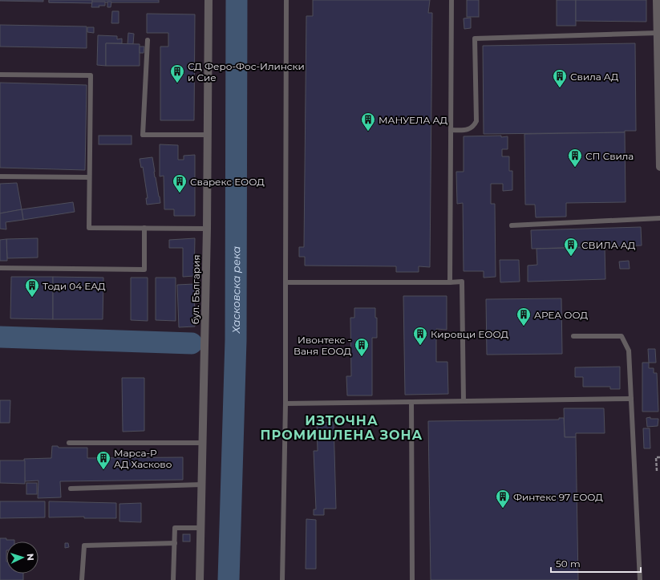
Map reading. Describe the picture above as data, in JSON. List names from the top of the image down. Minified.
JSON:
{"streets":{"street":["бул. България"]},"districts":["ИЗТОЧНА ПРОМИШЛЕНА ЗОНА"],"water":["Хасковска река"],"places":{"building":["СД Феро-Фос-Илински и Сие","Свила АД","МАНУЕЛА АД","СП Свила","Сварекс ЕООД","СВИЛА АД","Тоди 04 ЕАД","АРЕА ООД","Кировци ЕООД","Ивонтекс - Ваня ЕООД","Марса-Р АД Хасково","Финтекс 97 ЕООД"]},"scale_bar":"50 m","north":"right"}
